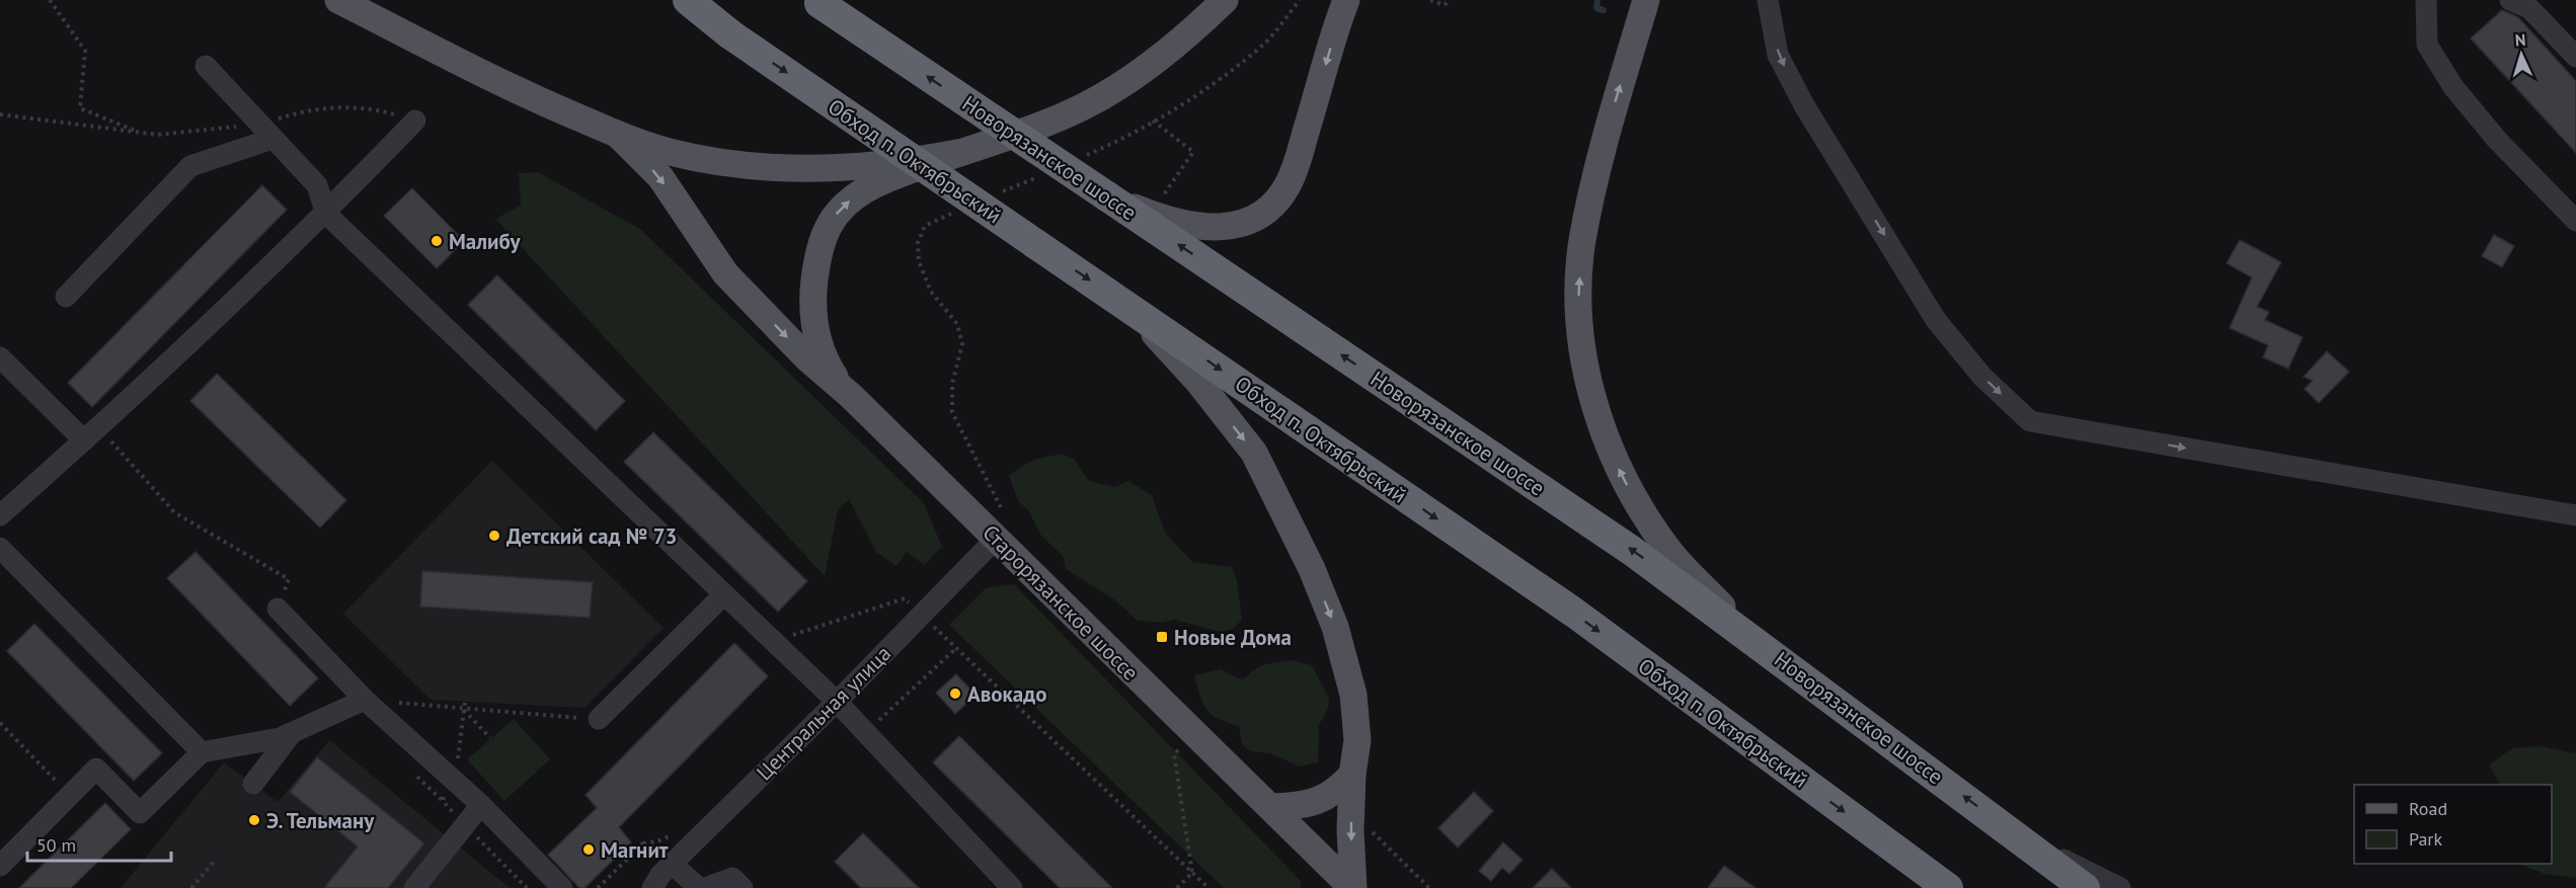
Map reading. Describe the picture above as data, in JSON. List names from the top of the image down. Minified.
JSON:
{"streets":{"highway":["Новорязанское шоссе","Обход п. Октябрьский"],"main road":["Старорязанское шоссе"],"street":["Центральная улица"]},"crossings":[["Старорязанское шоссе","Центральная улица"]],"one_way":["Новорязанское шоссе","Обход п. Октябрьский"],"places":{"other":["Малибу","Детский сад № 73","Авокадо","Э. Тельману","Магнит"],"transit":["Новые Дома"]},"legend":["Road","Park"],"scale_bar":"50 m","north":"top"}
